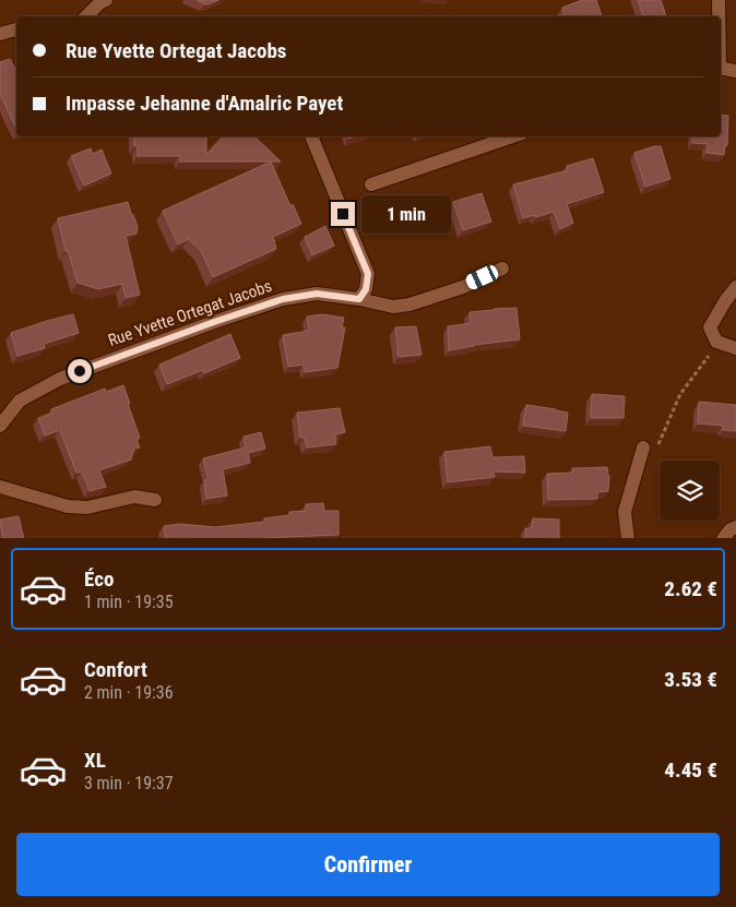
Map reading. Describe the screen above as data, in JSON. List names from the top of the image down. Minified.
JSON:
{"streets":{"street":["Rue Yvette Ortegat Jacobs"]},"page":{"banner":["Rue Yvette Ortegat Jacobs","Impasse Jehanne d'Amalric Payet"],"bubble":"1 min","list":[{"name":"Éco","note":"1 min · 19:35","value":"2.62 €"},{"name":"Confort","note":"2 min · 19:36","value":"3.53 €"},{"name":"XL","note":"3 min · 19:37","value":"4.45 €"}],"buttons":"Confirmer"}}
